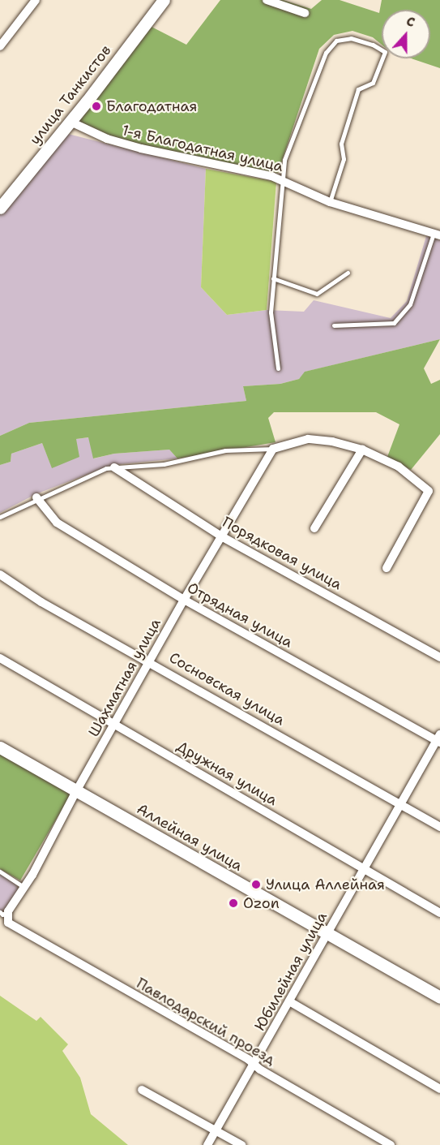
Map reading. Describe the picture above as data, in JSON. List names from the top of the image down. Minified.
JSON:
{"streets":{"street":["улица Танкистов","1-я Благодатная улица","Порядковая улица","Отрядная улица","Шахматная улица","Сосновская улица","Дружная улица","Аллейная улица","Юбилейная улица","Павлодарский проезд"]},"crossings":[["улица Танкистов","1-я Благодатная улица"],["Порядковая улица","Шахматная улица"],["Отрядная улица","Шахматная улица"],["Отрядная улица","Юбилейная улица"],["Шахматная улица","Сосновская улица"],["Шахматная улица","Дружная улица"],["Шахматная улица","Аллейная улица"],["Шахматная улица","Павлодарский проезд"],["Сосновская улица","Юбилейная улица"],["Дружная улица","Юбилейная улица"],["Аллейная улица","Юбилейная улица"],["Юбилейная улица","Павлодарский проезд"]],"places":["Благодатная","Улица Аллейная","Ozon"],"north":"top"}
